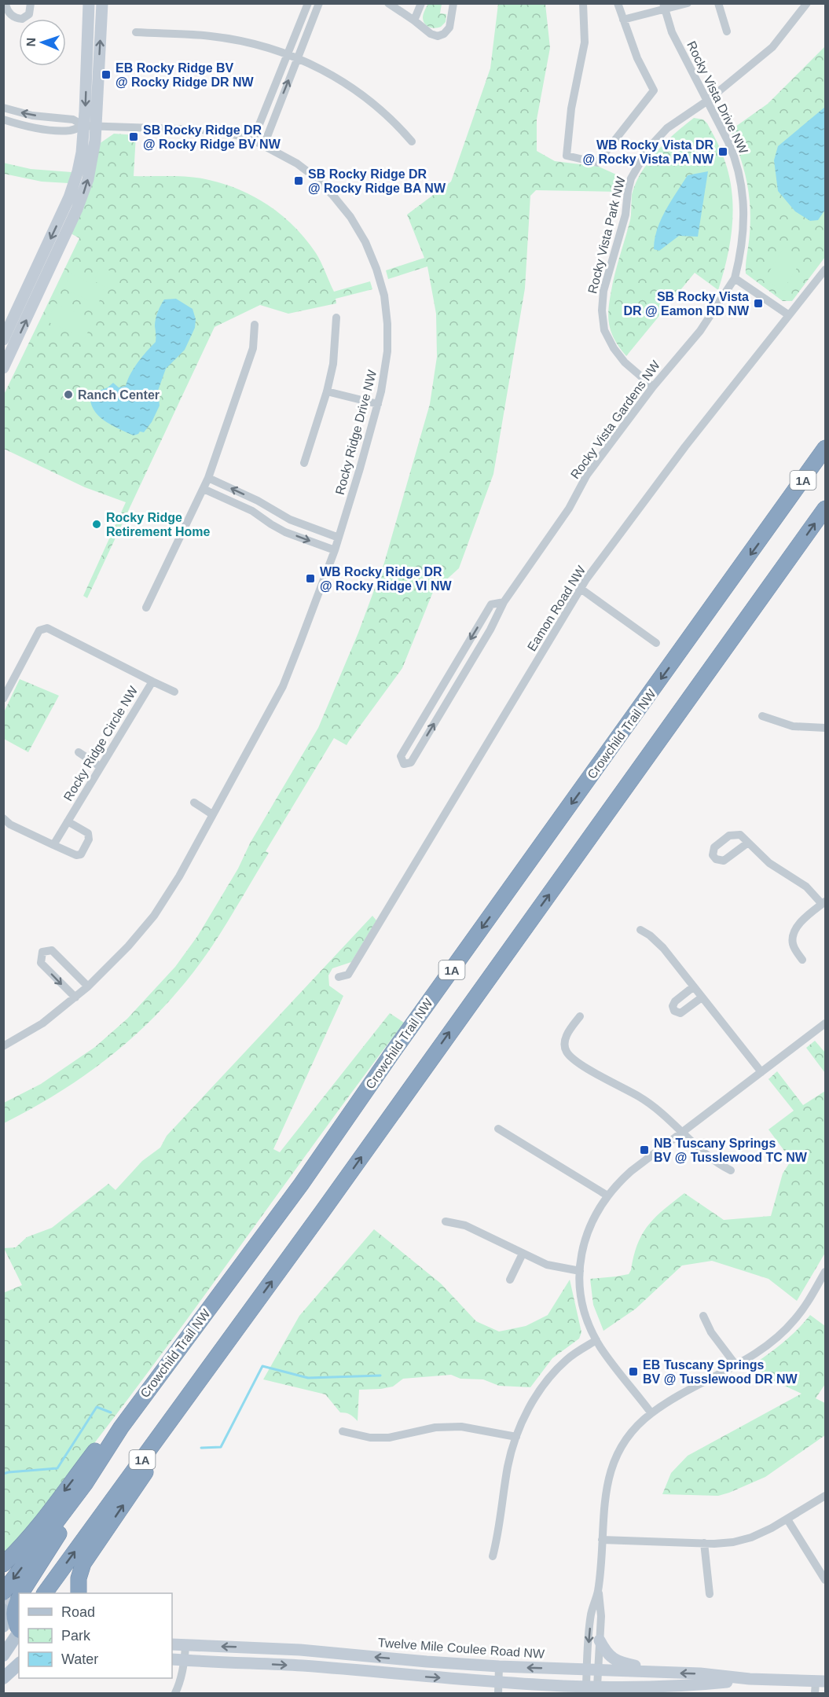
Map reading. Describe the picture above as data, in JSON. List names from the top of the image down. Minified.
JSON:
{"streets":{"highway":["1A","Crowchild Trail NW"],"street":["Rocky Vista Drive NW","Rocky Vista Park NW","Rocky Vista Gardens NW","Rocky Ridge Drive NW","Eamon Road NW","Rocky Ridge Circle NW","Twelve Mile Coulee Road NW"]},"crossings":[["Rocky Vista Drive NW","Rocky Vista Park NW"],["Rocky Vista Drive NW","Rocky Vista Gardens NW"],["Rocky Vista Park NW","Rocky Vista Gardens NW"]],"places":{"transit":["EB Rocky Ridge BV @ Rocky Ridge DR NW","SB Rocky Ridge DR @ Rocky Ridge BV NW","WB Rocky Vista DR @ Rocky Vista PA NW","SB Rocky Ridge DR @ Rocky Ridge BA NW","SB Rocky Vista DR @ Eamon RD NW","WB Rocky Ridge DR @ Rocky Ridge VI NW","NB Tuscany Springs BV @ Tusslewood TC NW","EB Tuscany Springs BV @ Tusslewood DR NW"],"other":["Ranch Center","Rocky Ridge Retirement Home"]},"legend":["Road","Park","Water"],"north":"left"}
